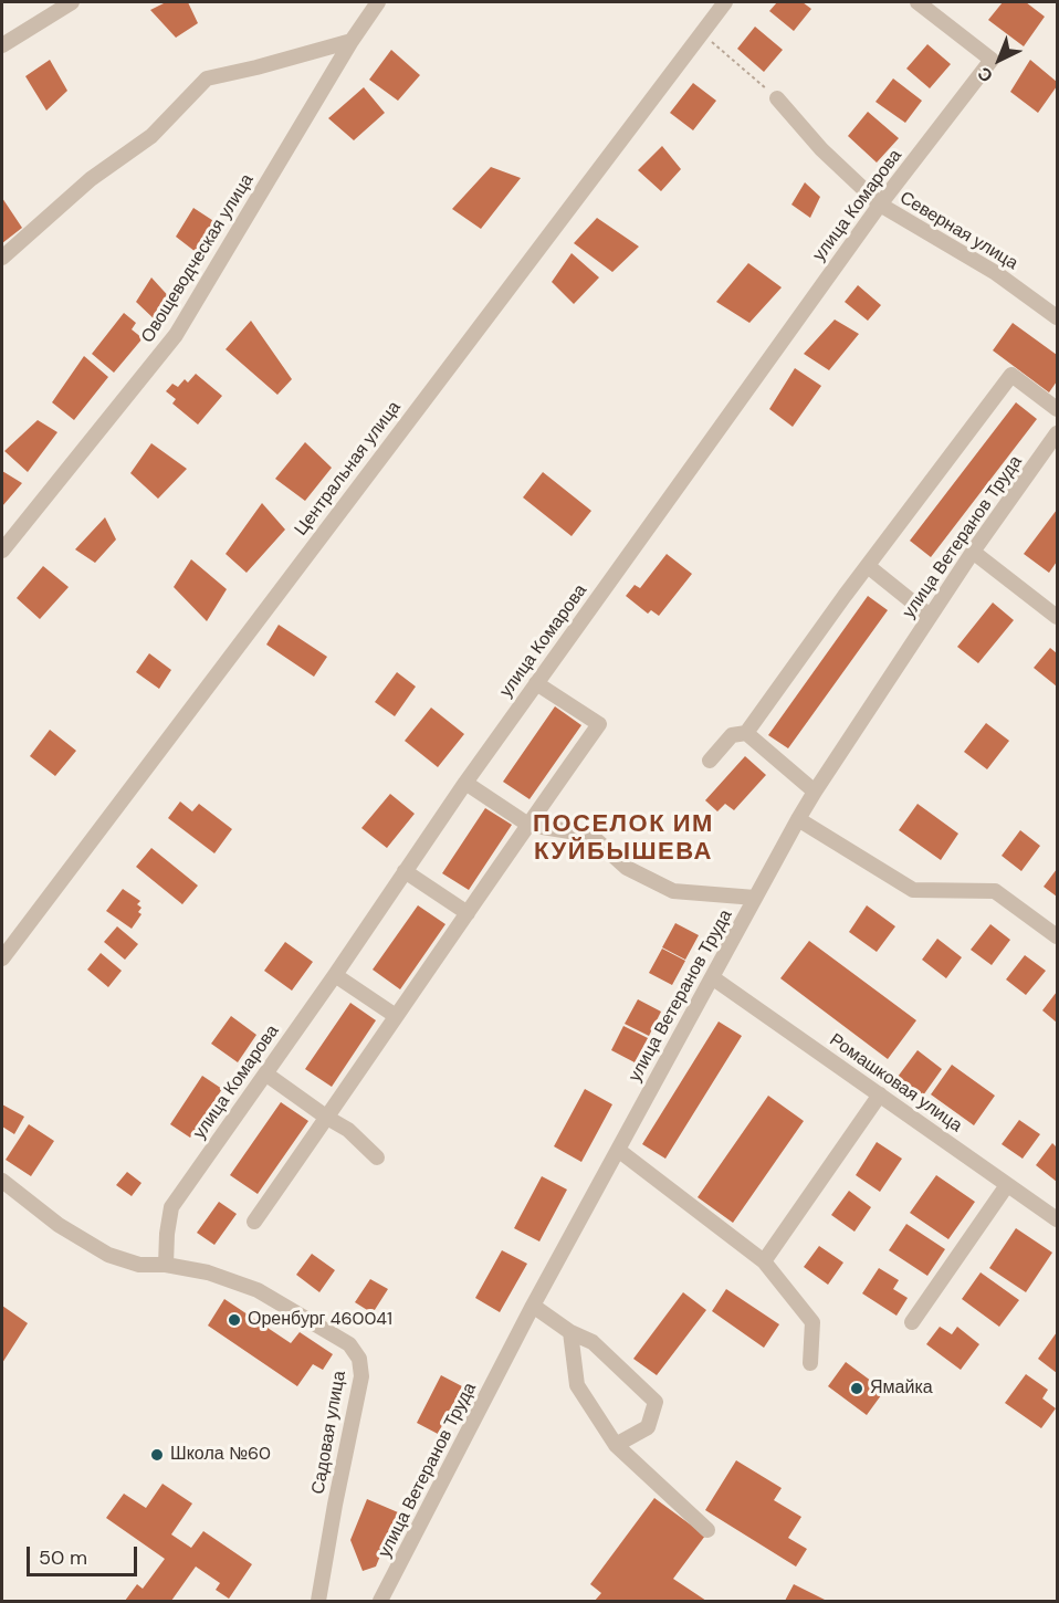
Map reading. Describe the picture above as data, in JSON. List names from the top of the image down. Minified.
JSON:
{"streets":{"street":["улица Комарова","Северная улица","Овощеводческая улица","Центральная улица","улица Ветеранов Труда","Ромашковая улица","Садовая улица"]},"crossings":[["улица Комарова","Северная улица"],["улица Комарова","Садовая улица"],["улица Ветеранов Труда","Ромашковая улица"]],"districts":["ПОСЕЛОК ИМ КУЙБЫШЕВА"],"places":["Оренбург 460041","Ямайка","Школа №60"],"scale_bar":"50 m","north":"bottom left"}
